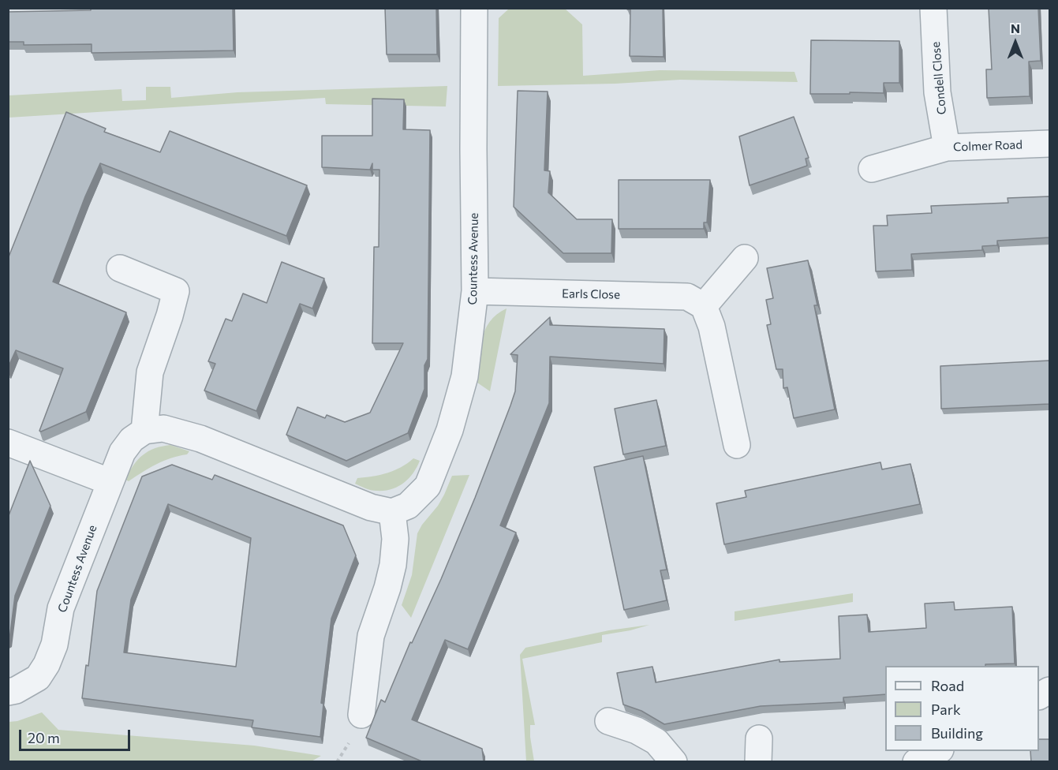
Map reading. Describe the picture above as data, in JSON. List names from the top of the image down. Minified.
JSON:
{"streets":{"street":["Condell Close","Colmer Road","Countess Avenue","Earls Close"]},"crossings":[["Condell Close","Colmer Road"],["Countess Avenue","Earls Close"]],"legend":["Road","Park","Building"],"scale_bar":"20 m","north":"top"}
